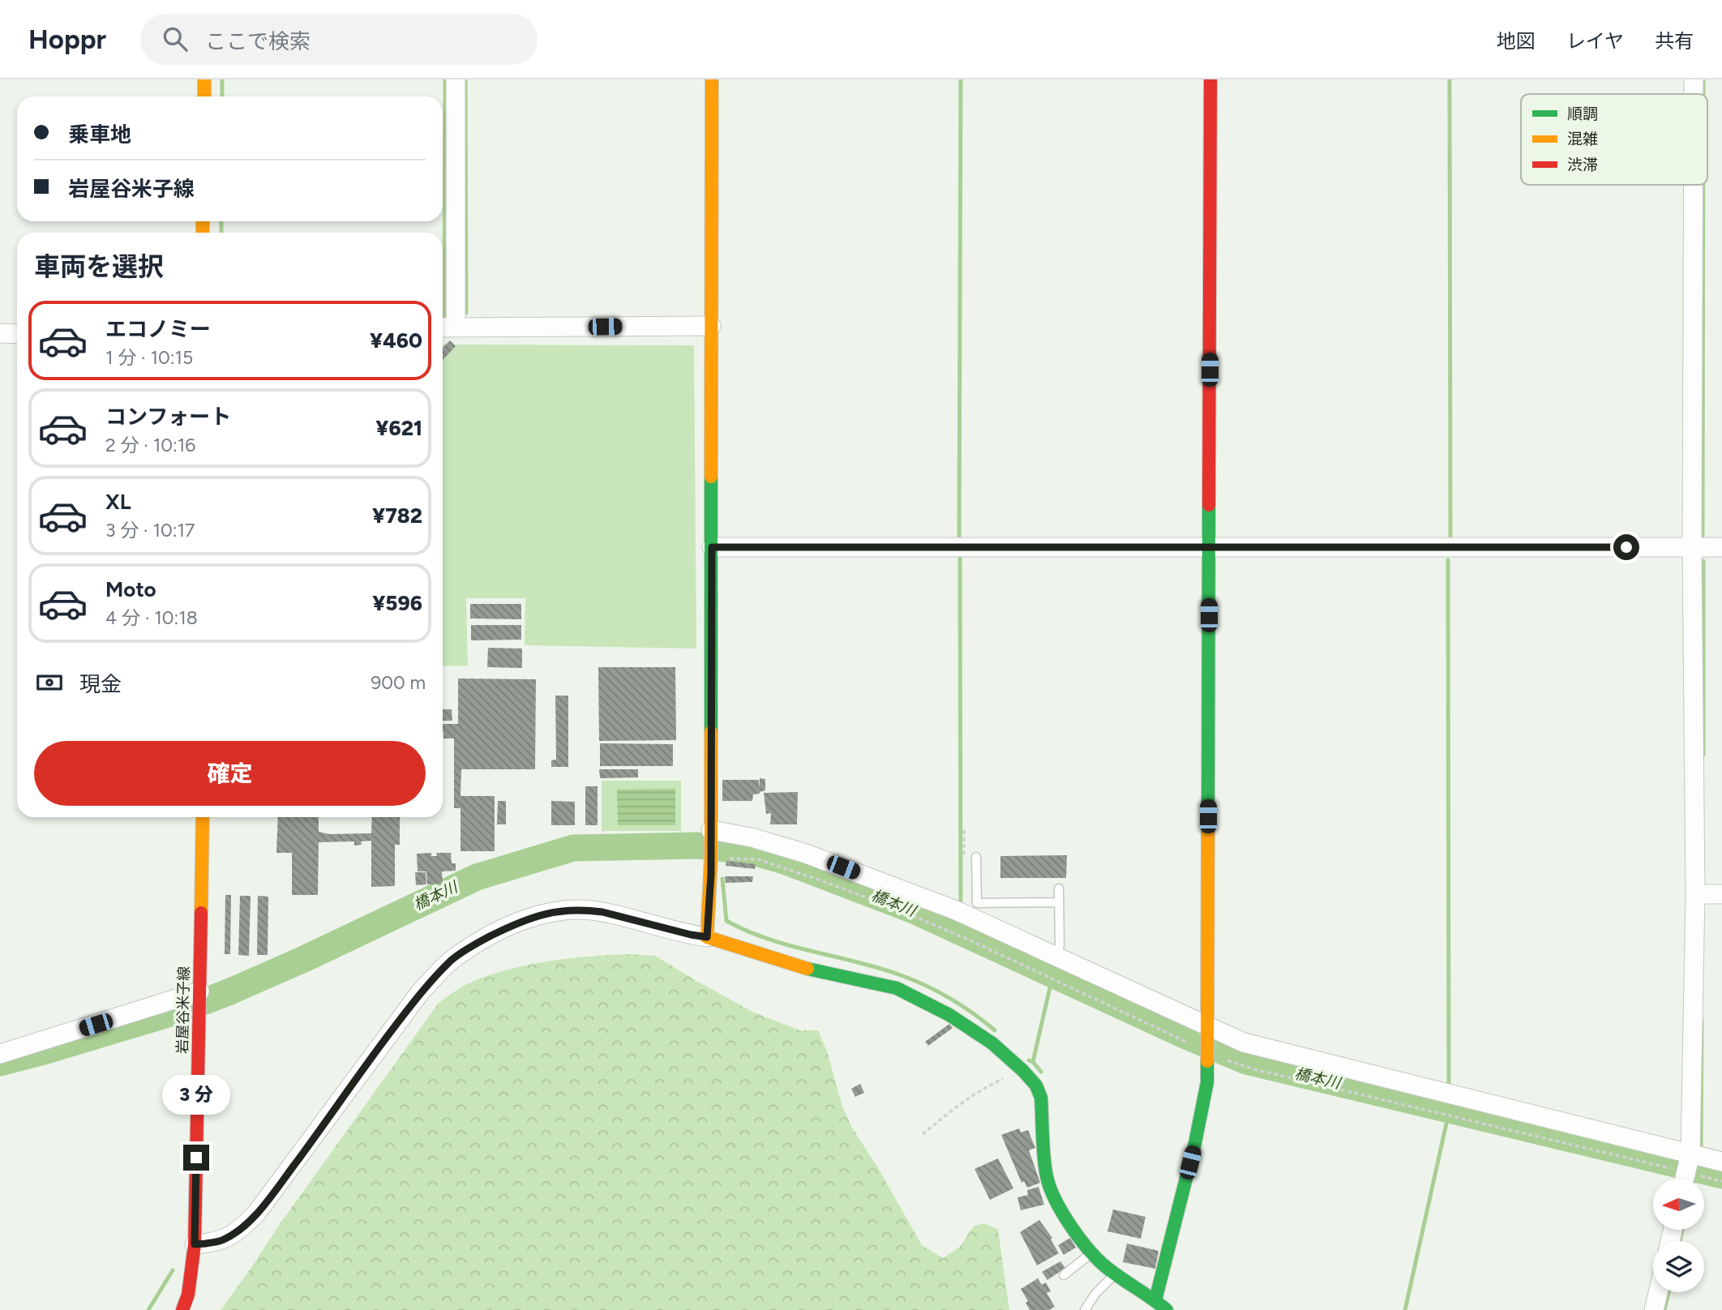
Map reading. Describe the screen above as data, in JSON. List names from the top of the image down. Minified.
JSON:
{"streets":{"street":["岩屋谷米子線"]},"water":["橋本川"],"legend":["順調","混雑","渋滞"],"north":"left","page":{"header":"Hoppr","search":"ここで検索","nav":["地図","レイヤ","共有"],"banner":["乗車地","岩屋谷米子線"],"heading":"車両を選択","list":[{"name":"エコノミー","note":"1 分 · 10:15","value":"¥460"},{"name":"コンフォート","note":"2 分 · 10:16","value":"¥621"},{"name":"XL","note":"3 分 · 10:17","value":"¥782"},{"name":"Moto","note":"4 分 · 10:18","value":"¥596"}],"pay":["現金","900 m"],"buttons":"確定","bubble":"3 分"}}
